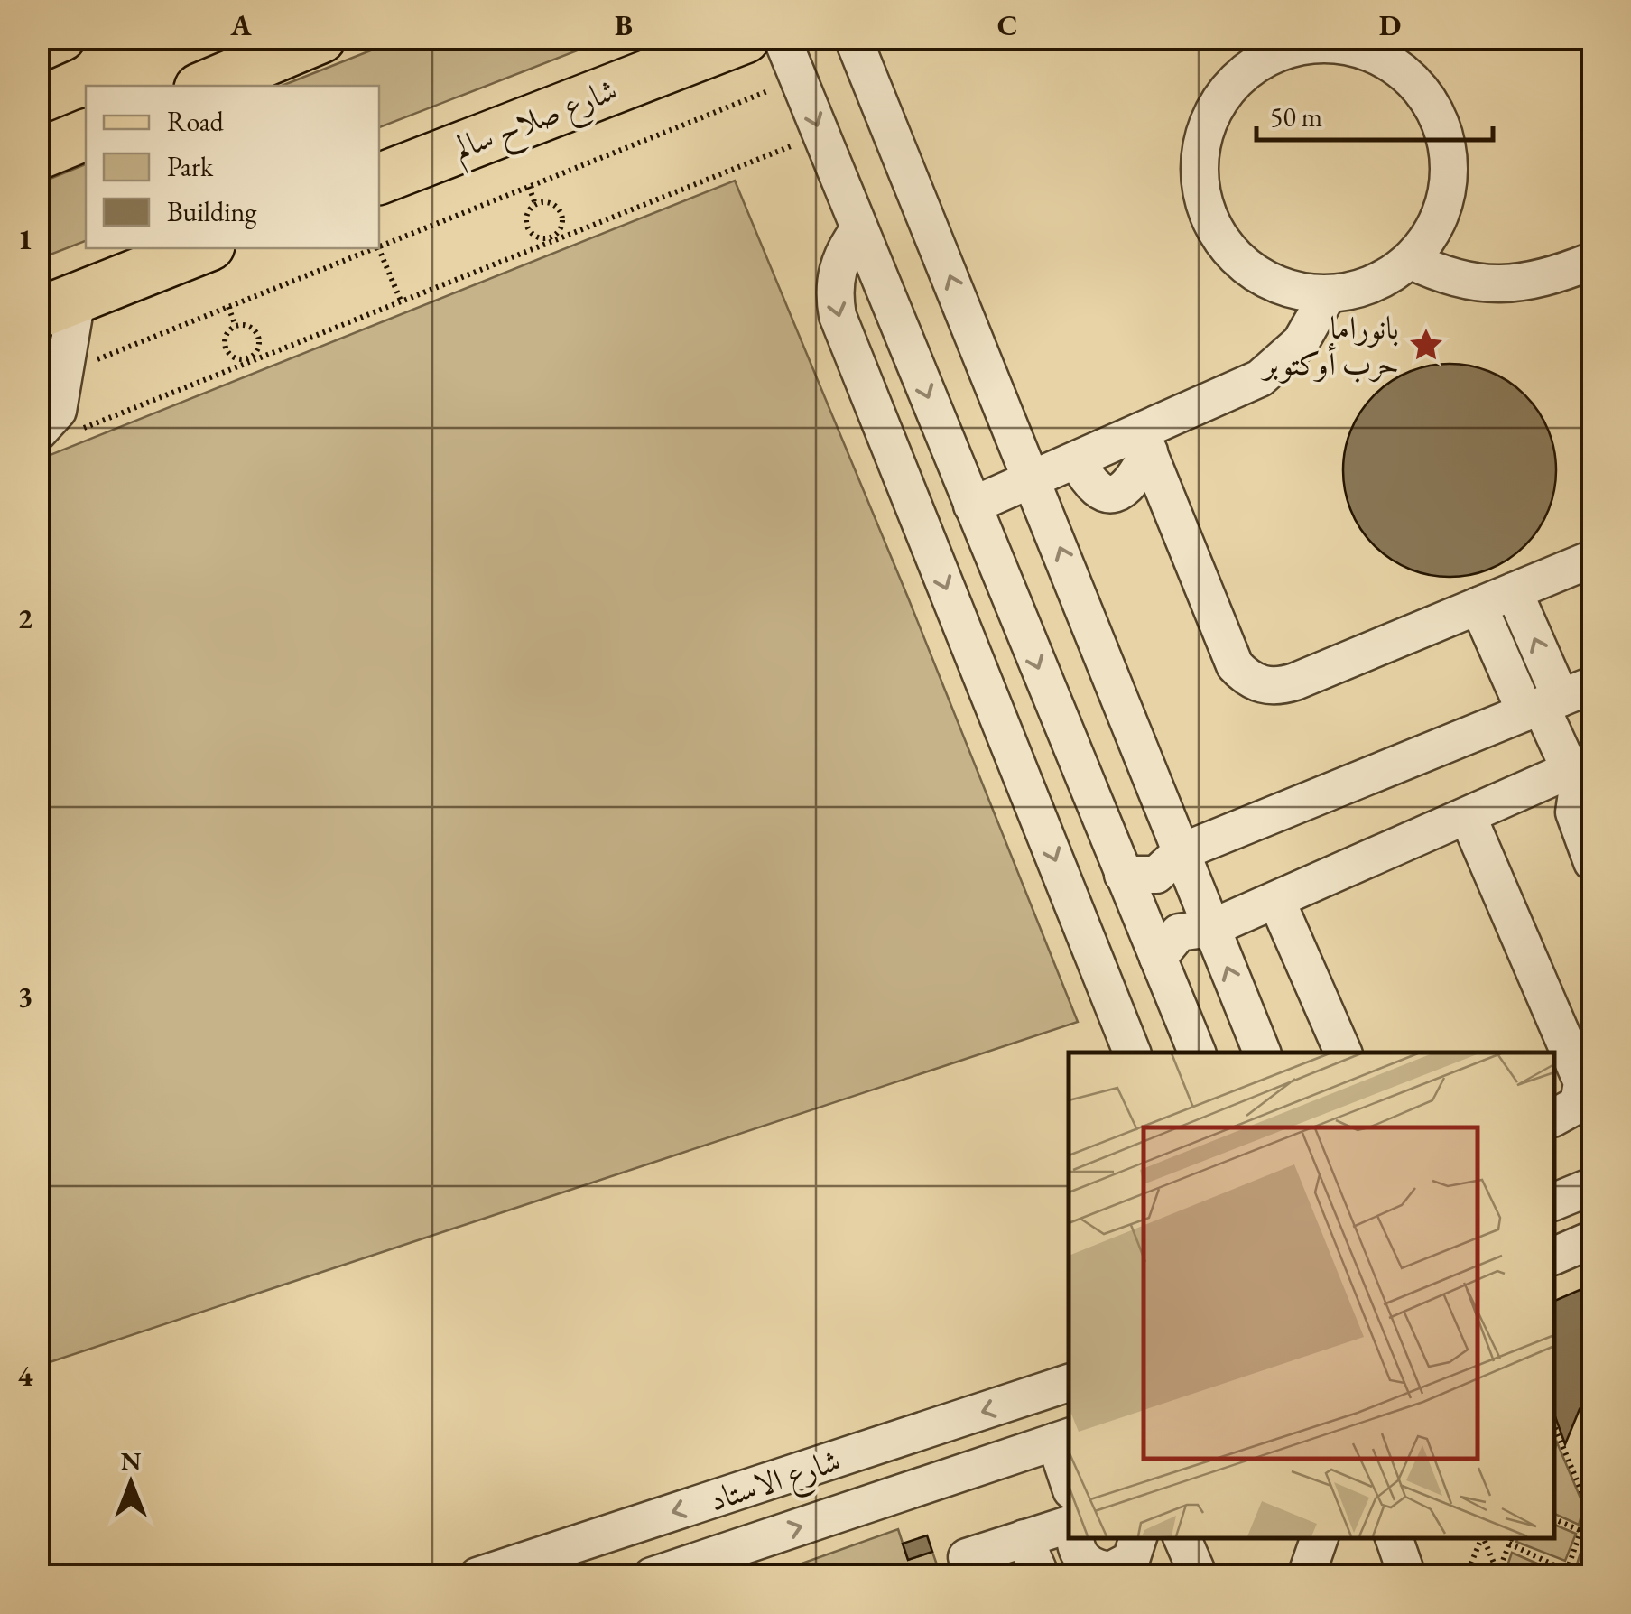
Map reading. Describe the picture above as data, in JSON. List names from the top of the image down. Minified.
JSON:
{"streets":{"highway":["شارع صلاح سالم"],"street":["شارع الاستاد"]},"places":{"place":["بانوراما حرب أوكتوبر"]},"legend":["Road","Park","Building"],"scale_bar":"50 m","north":"top","grid":{"columns":["A","B","C","D"],"rows":["1","2","3","4"]}}
